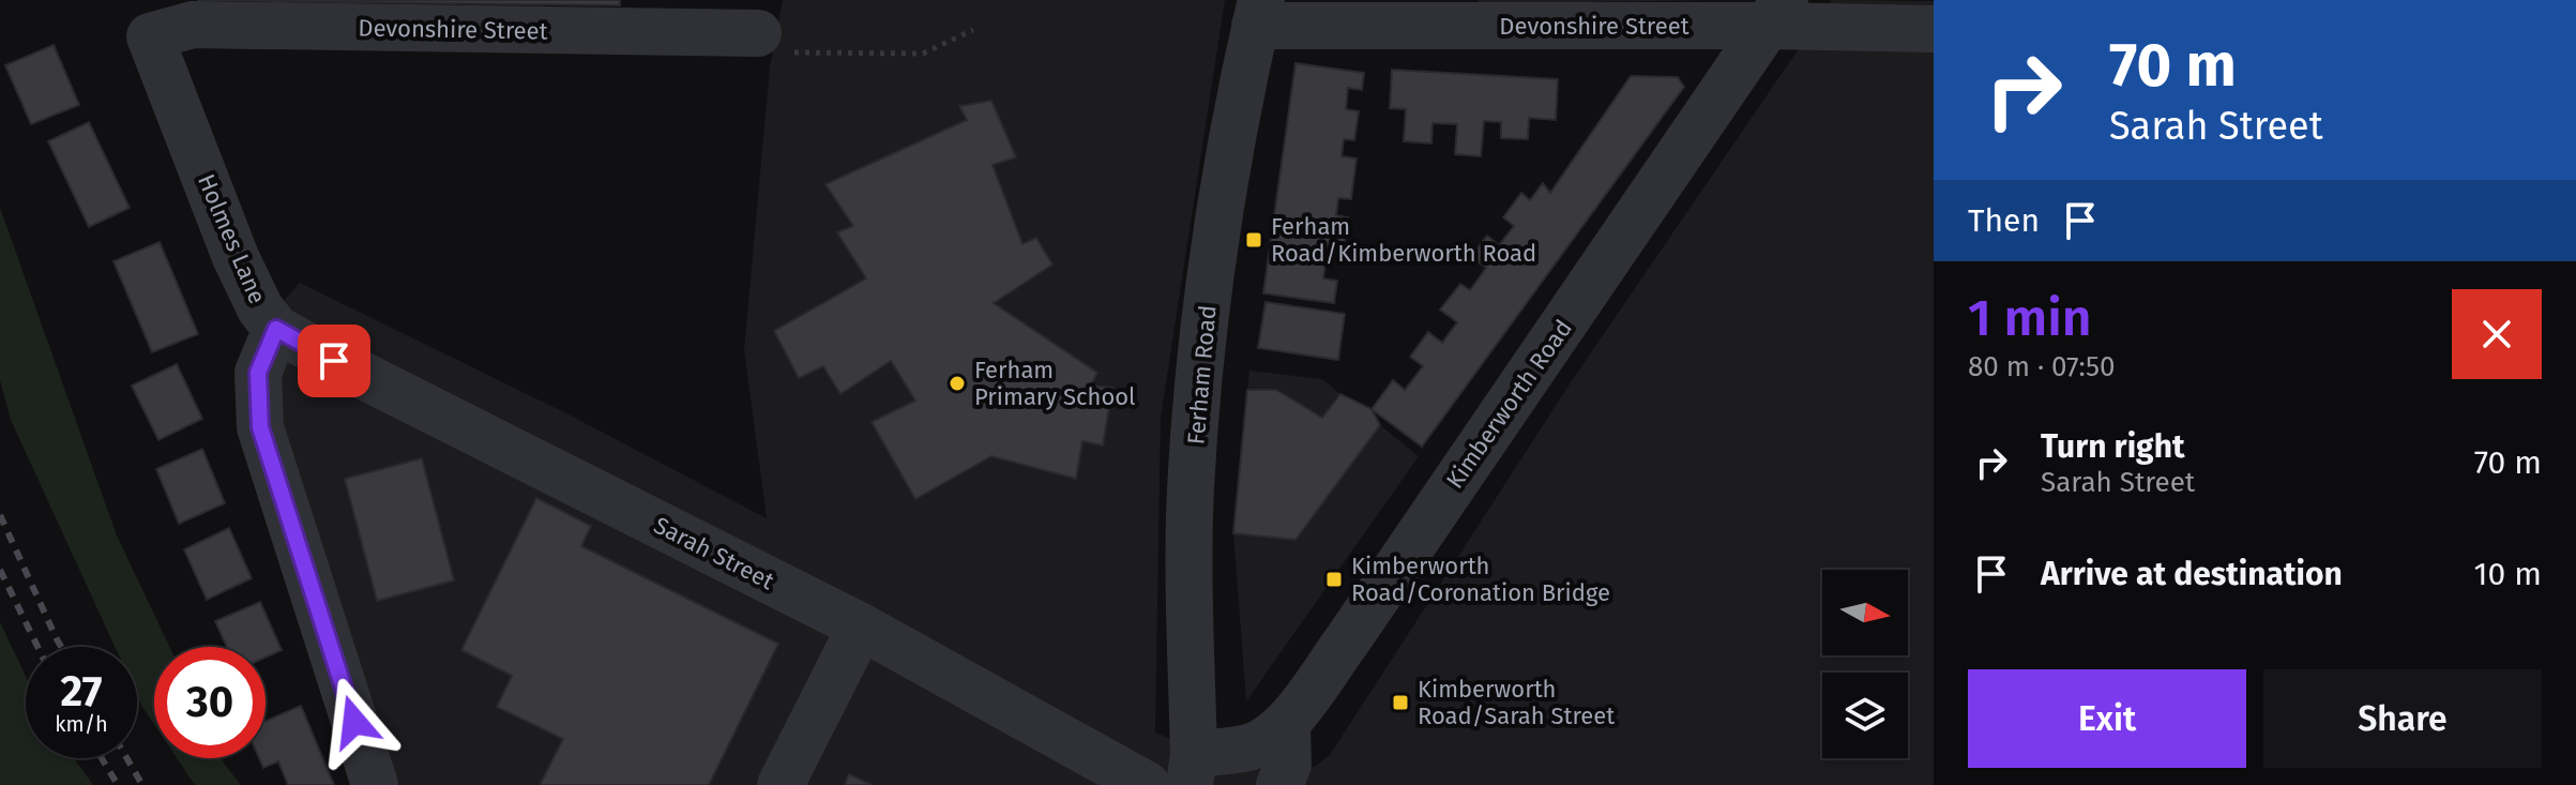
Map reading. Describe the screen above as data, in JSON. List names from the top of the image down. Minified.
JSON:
{"streets":{"street":["Devonshire Street","Holmes Lane","Ferham Road","Kimberworth Road","Sarah Street"]},"crossings":[["Devonshire Street","Holmes Lane"],["Devonshire Street","Ferham Road"],["Devonshire Street","Kimberworth Road"],["Holmes Lane","Sarah Street"],["Ferham Road","Kimberworth Road"]],"places":{"transit":["Ferham Road/Kimberworth Road","Kimberworth Road/Coronation Bridge","Kimberworth Road/Sarah Street"],"other":["Ferham Primary School"]},"north":"right","page":{"turn":["70 m","Sarah Street"],"then":"Then","heading":["1 min","80 m · 07:50"],"list":[{"name":"Turn right","note":"Sarah Street","value":"70 m"},{"name":"Arrive at destination","value":"10 m"}],"speed":"27 km/h","limit":"30","buttons":["Exit","Share"]}}
